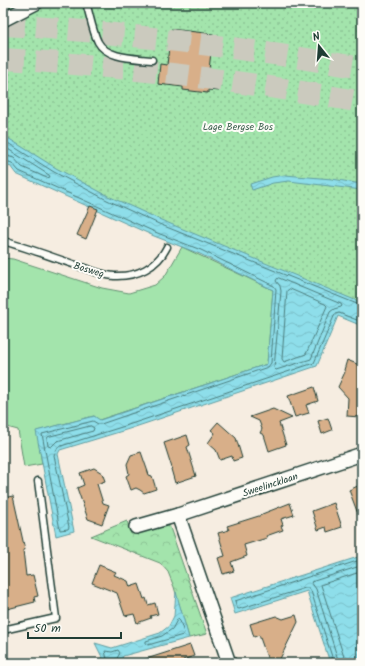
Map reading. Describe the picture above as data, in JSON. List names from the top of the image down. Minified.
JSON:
{"streets":{"street":["Sweelincklaan"],"lane":["Bosweg"]},"parks":["Lage Bergse Bos"],"scale_bar":"50 m","north":"top"}
